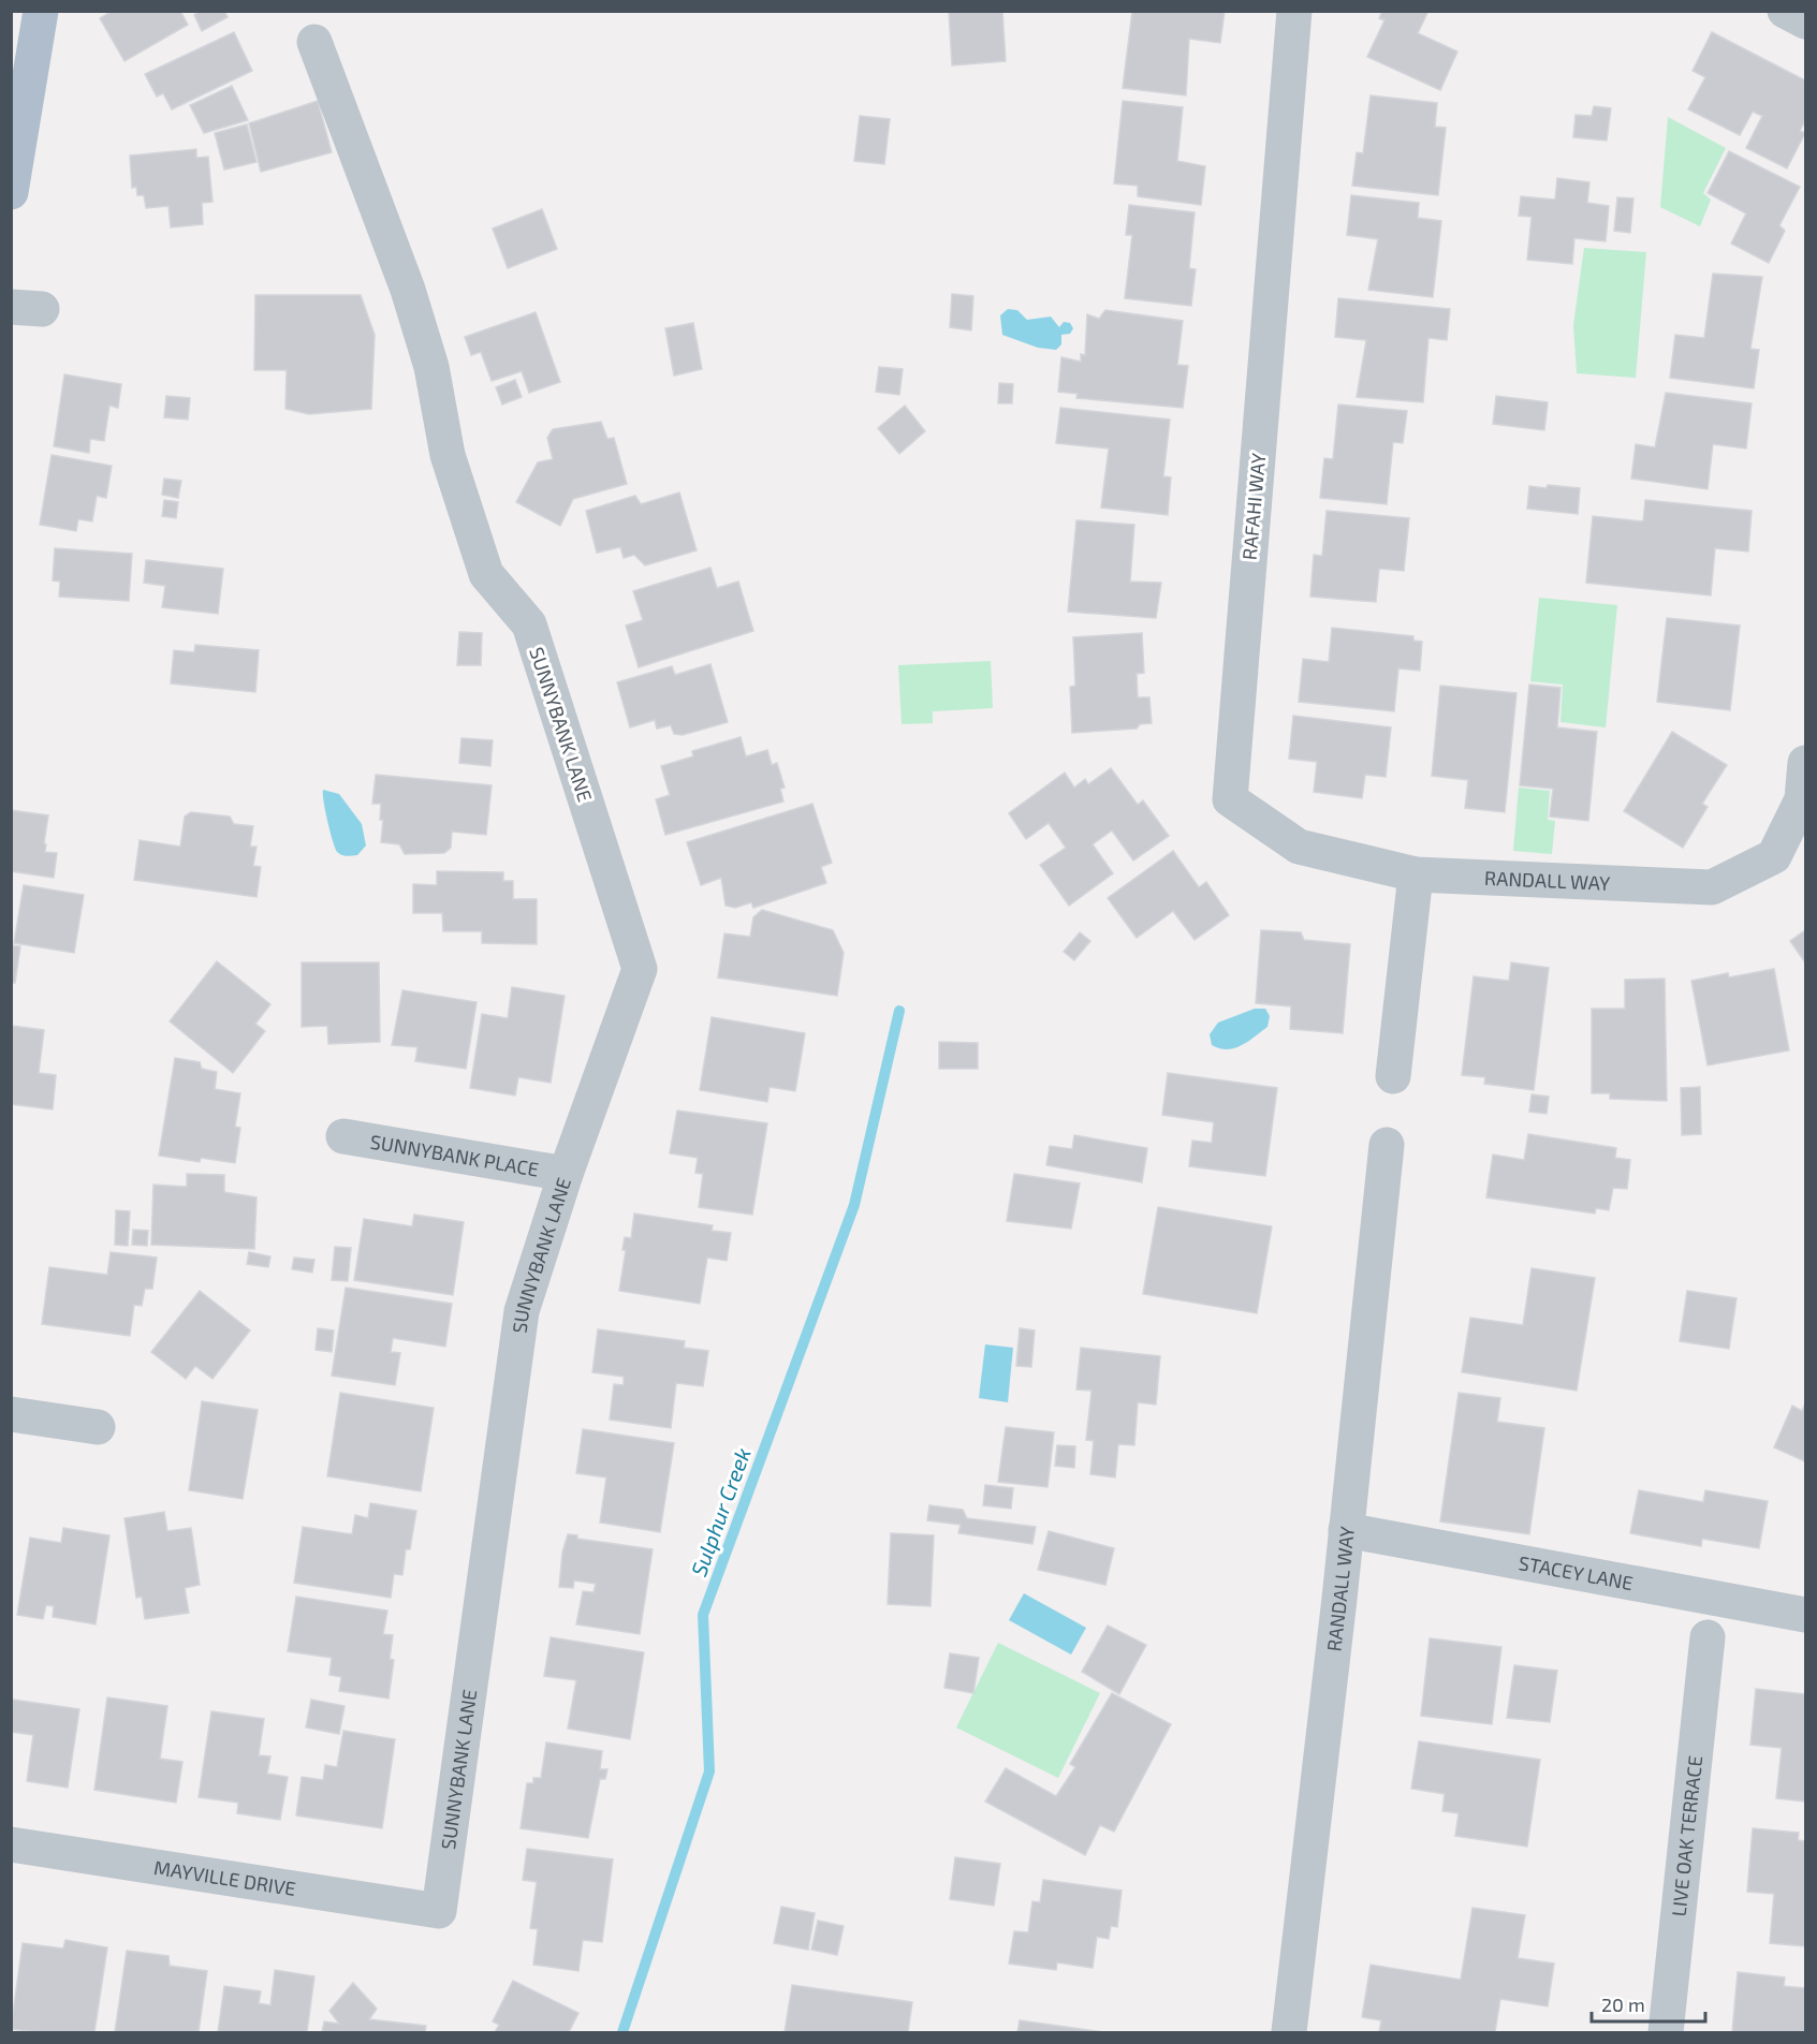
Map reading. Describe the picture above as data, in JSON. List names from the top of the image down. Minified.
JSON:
{"streets":{"street":["RAFAHI WAY","SUNNYBANK LANE","RANDALL WAY","SUNNYBANK PLACE","STACEY LANE","LIVE OAK TERRACE","MAYVILLE DRIVE"]},"crossings":[["RAFAHI WAY","RANDALL WAY"],["SUNNYBANK LANE","SUNNYBANK PLACE"],["SUNNYBANK LANE","MAYVILLE DRIVE"],["RANDALL WAY","STACEY LANE"]],"water":["Sulphur Creek"],"scale_bar":"20 m"}
